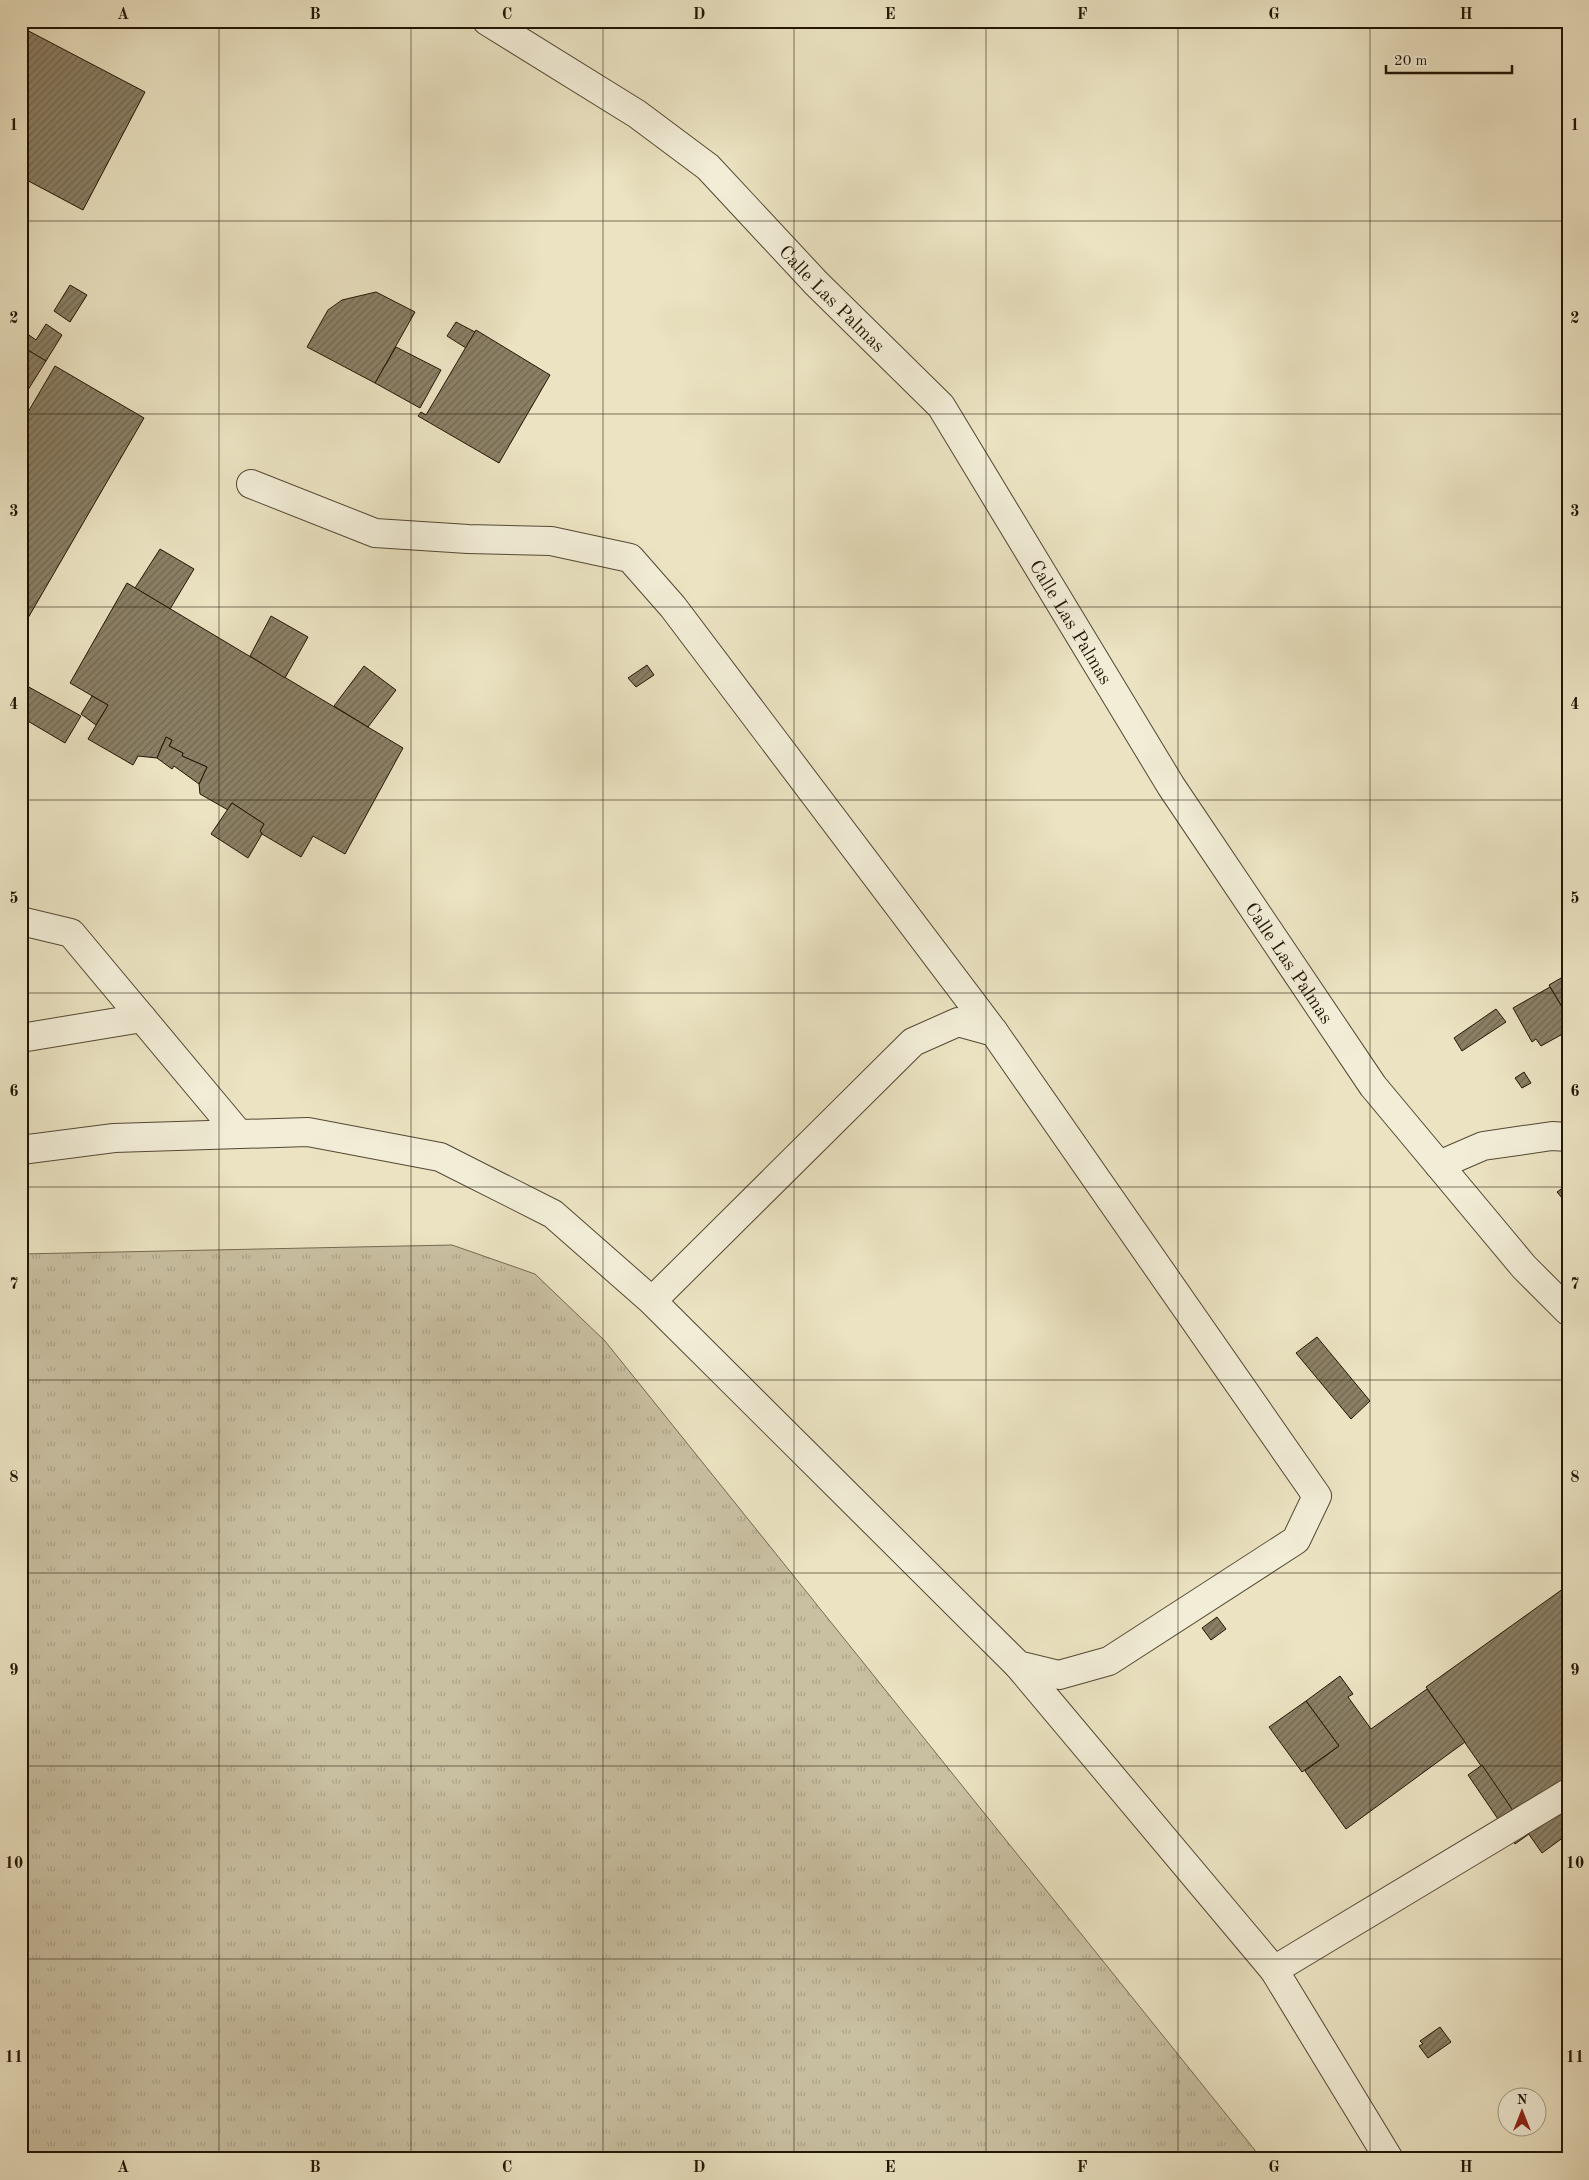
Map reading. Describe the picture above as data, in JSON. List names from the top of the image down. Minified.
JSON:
{"streets":{"street":["Calle Las Palmas"]},"scale_bar":"20 m","north":"top","grid":{"columns":["A","B","C","D","E","F","G","H"],"rows":["1","2","3","4","5","6","7","8","9","10","11"]}}
